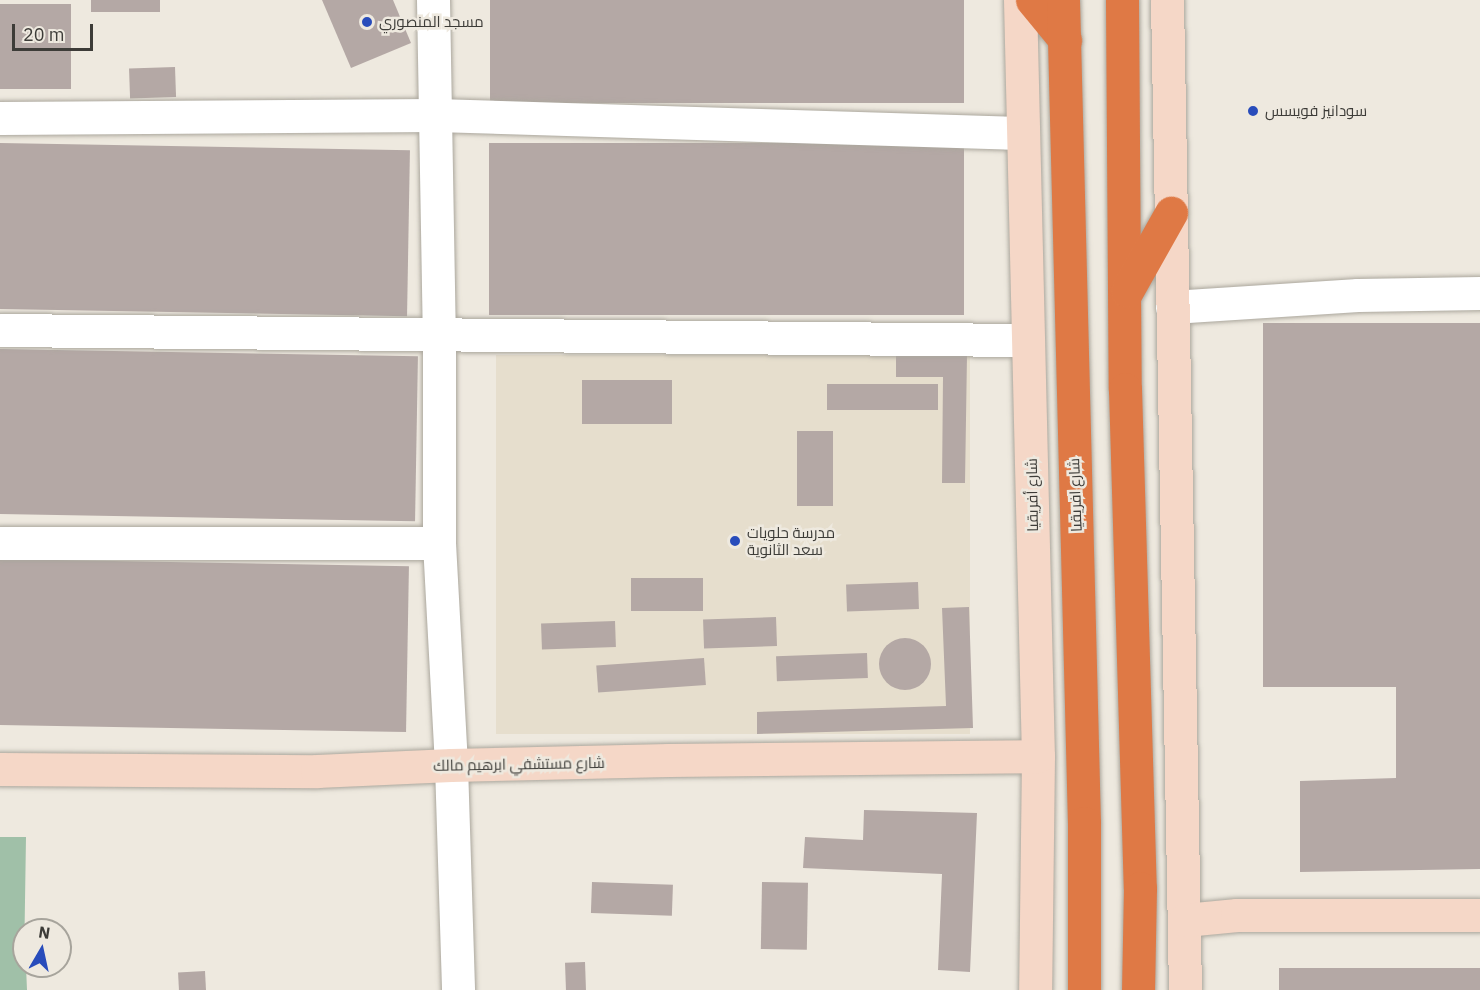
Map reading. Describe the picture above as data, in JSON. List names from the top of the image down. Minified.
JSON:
{"streets":{"highway":["شارع افريقيا"],"street":["شارع أفريقيا","شارع مستشفي ابرهيم مالك"]},"crossings":[["شارع أفريقيا","شارع مستشفي ابرهيم مالك"]],"places":["مسجد المنصوري","سودانيز فويسس","مدرسة حلويات سعد الثانوية"],"scale_bar":"20 m","north":"top"}
